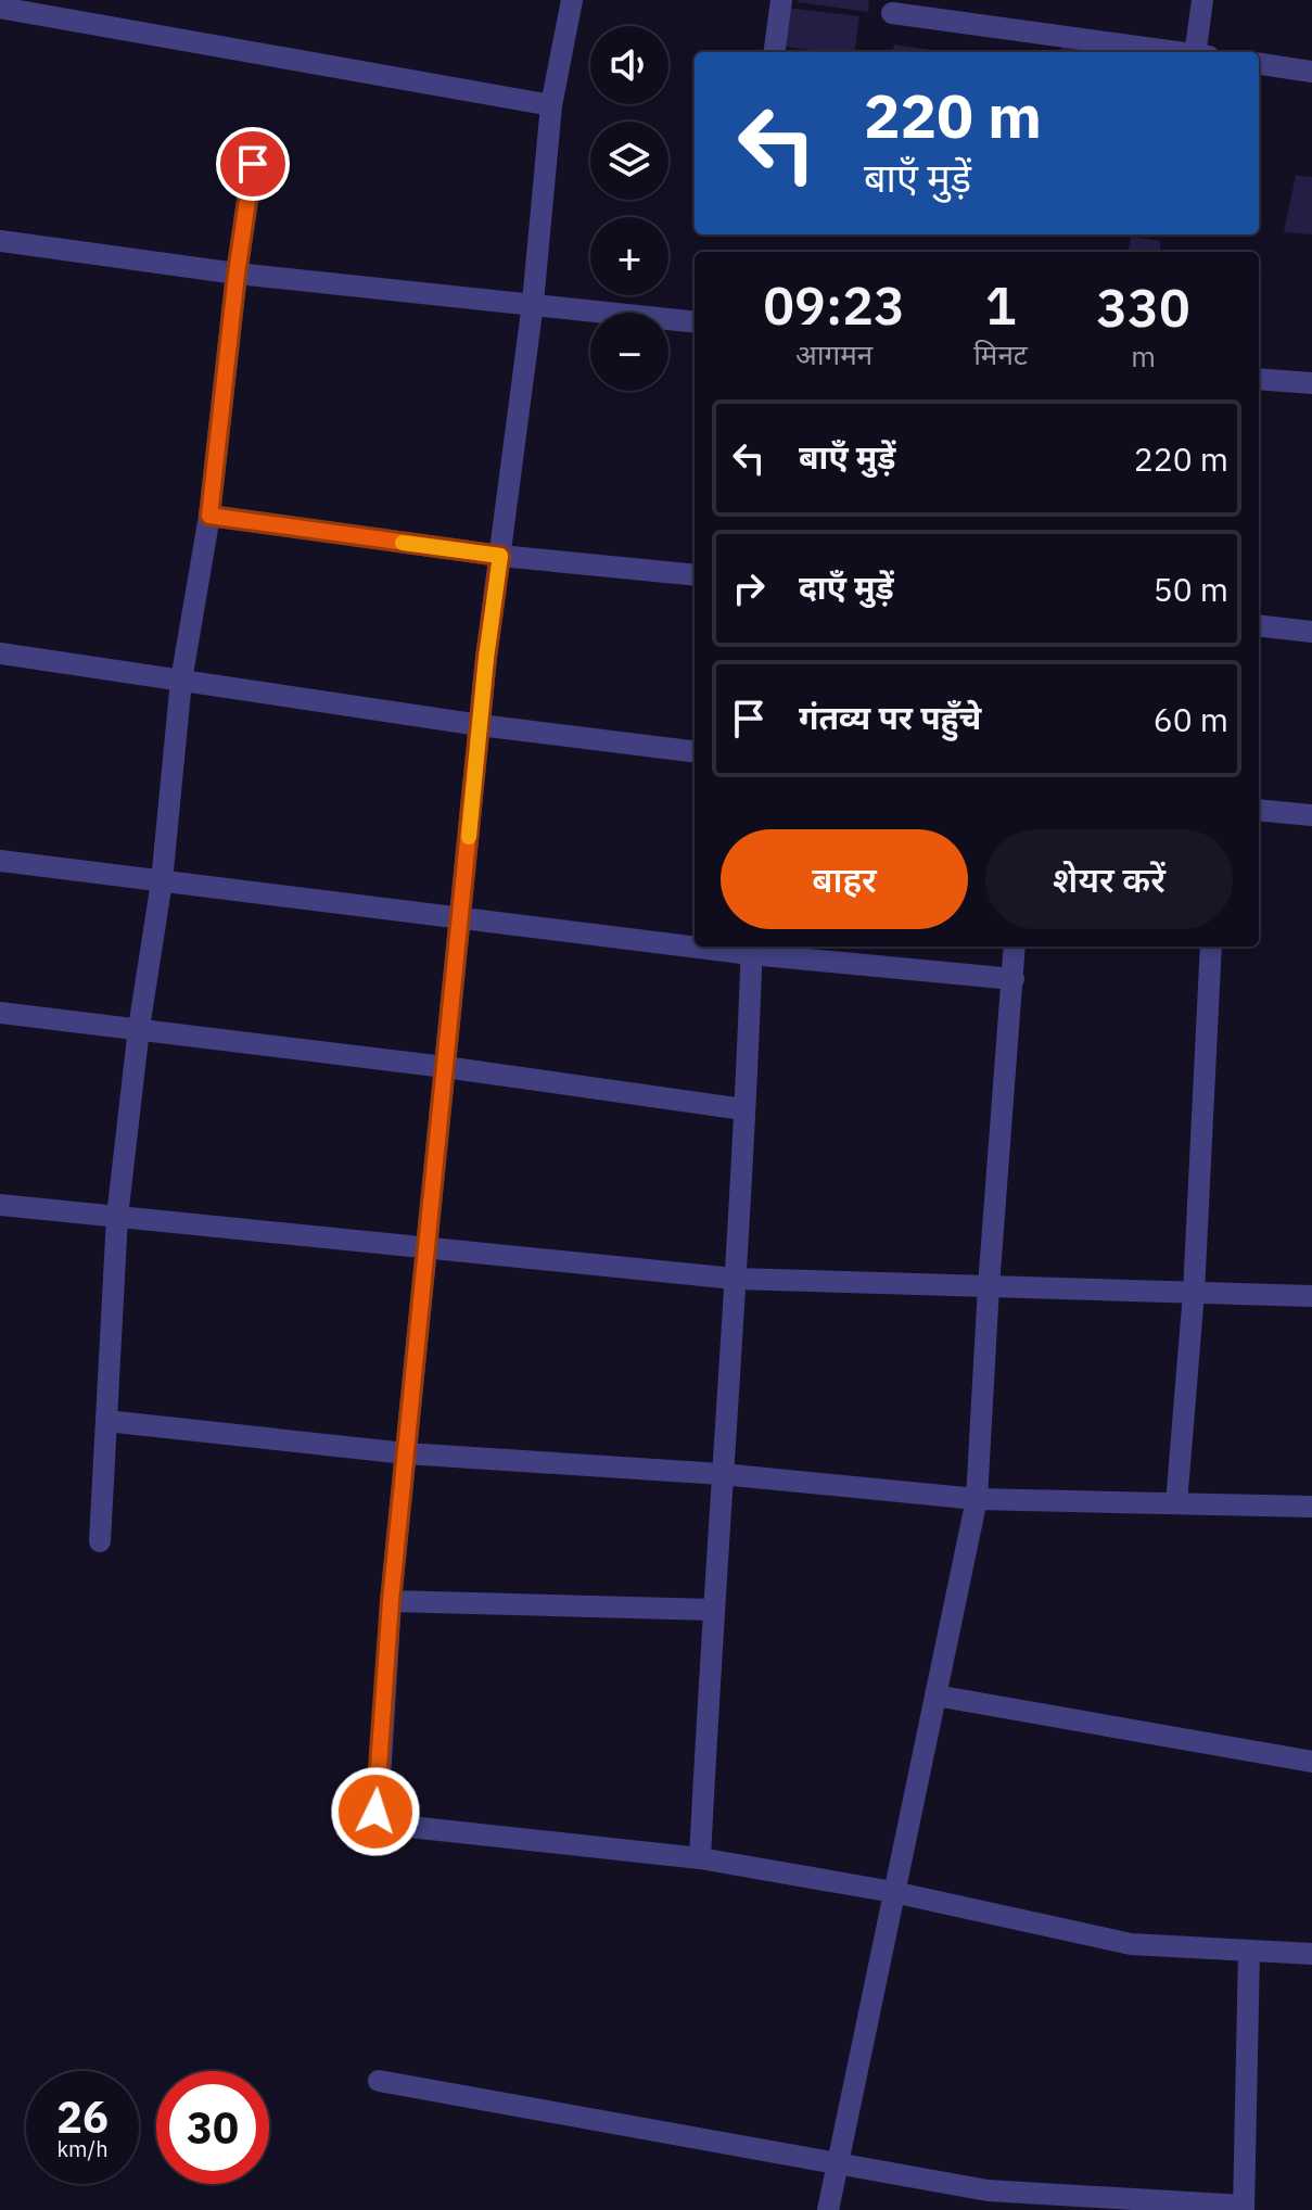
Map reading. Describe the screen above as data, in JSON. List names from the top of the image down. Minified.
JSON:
{"page":{"map_buttons":["+","−"],"turn":["220 m","बाएँ मुड़ें"],"eta":["09:23","आगमन","1","मिनट","330","m"],"list":[{"name":"बाएँ मुड़ें","value":"220 m"},{"name":"दाएँ मुड़ें","value":"50 m"},{"name":"गंतव्य पर पहुँचे","value":"60 m"}],"buttons":["बाहर","शेयर करें"],"speed":"26 km/h","limit":"30"}}
